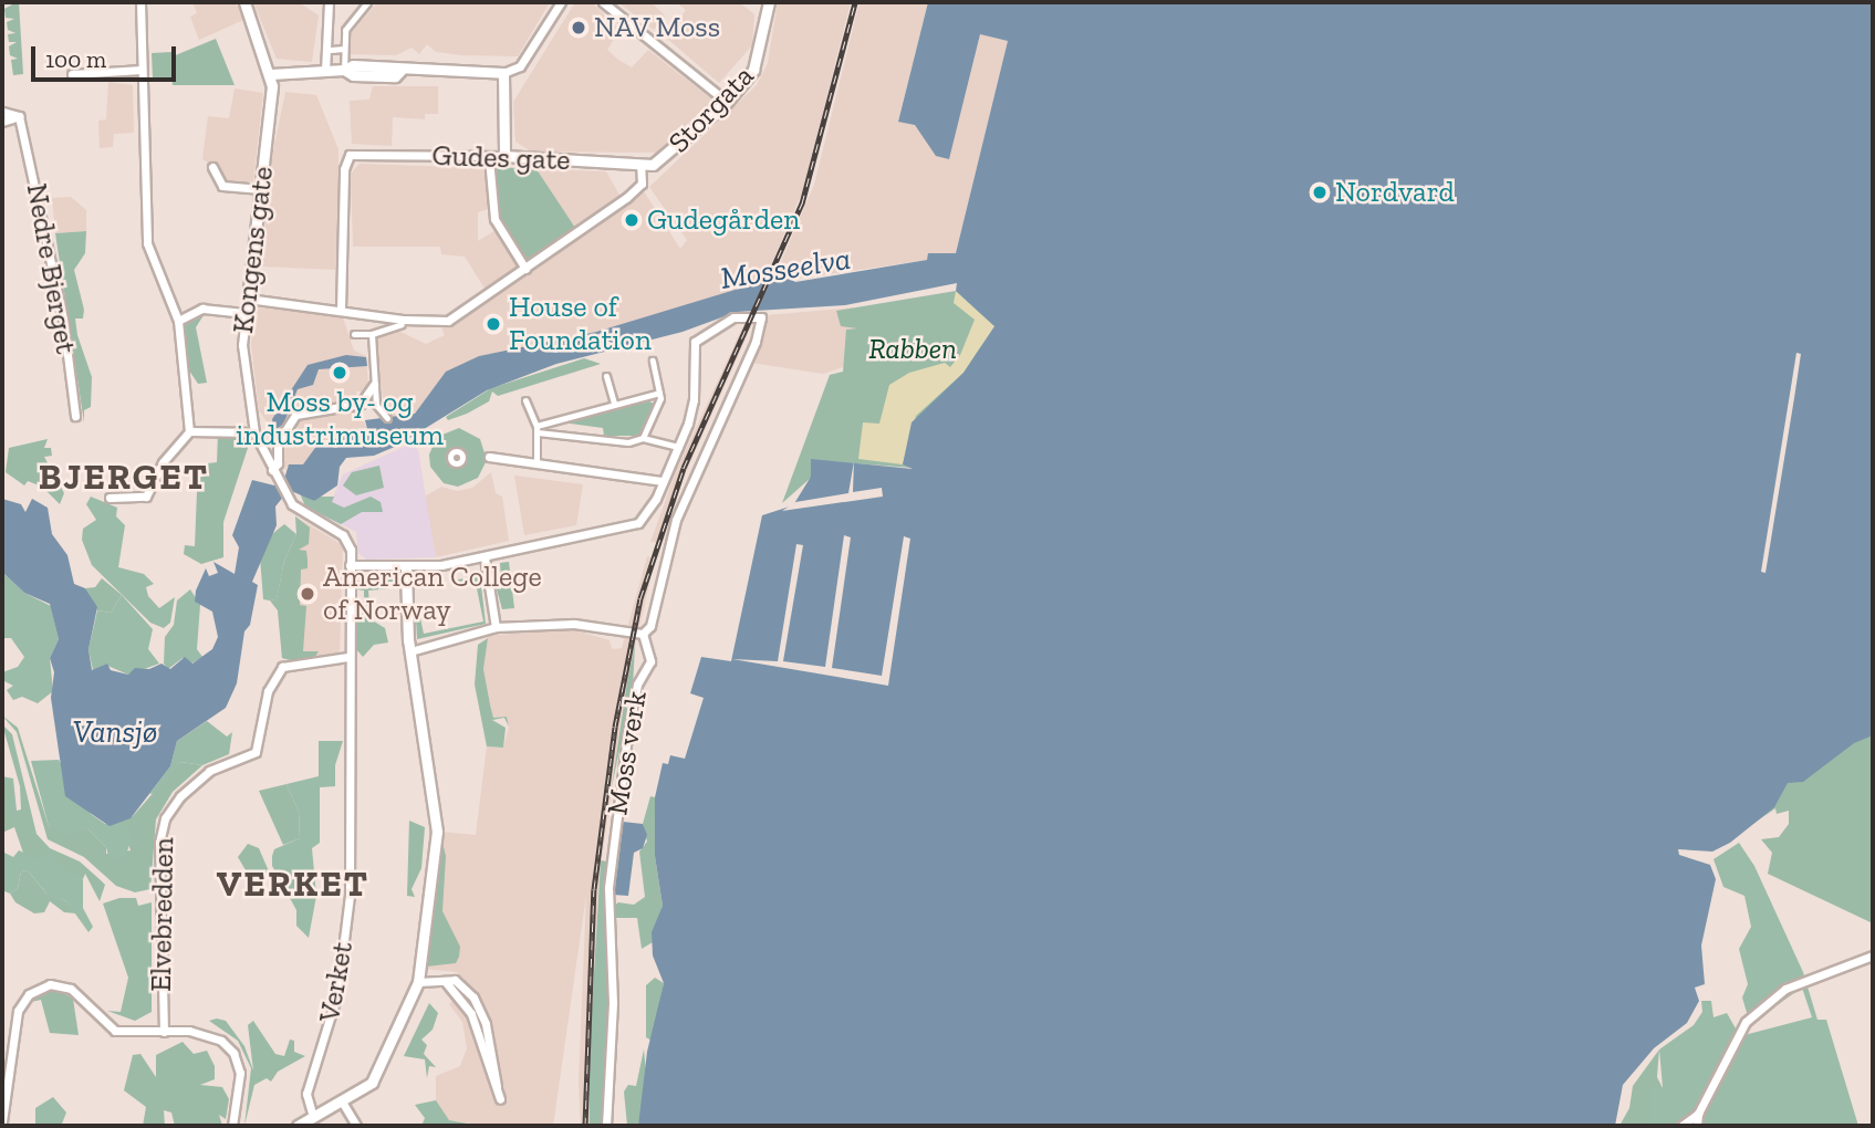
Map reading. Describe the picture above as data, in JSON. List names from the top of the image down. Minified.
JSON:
{"streets":{"street":["Storgata","Gudes gate","Kongens gate","Nedre Bjerget","Moss verk","Elvebredden","Verket"]},"crossings":[["Storgata","Gudes gate"],["Kongens gate","Verket"],["Elvebredden","Verket"]],"districts":["BJERGET","VERKET"],"water":["Mosseelva","Vansjø"],"parks":["Rabben"],"places":["NAV Moss","Nordvard","Gudegården","House of Foundation","Moss by- og industrimuseum","American College of Norway"],"scale_bar":"100 m"}
